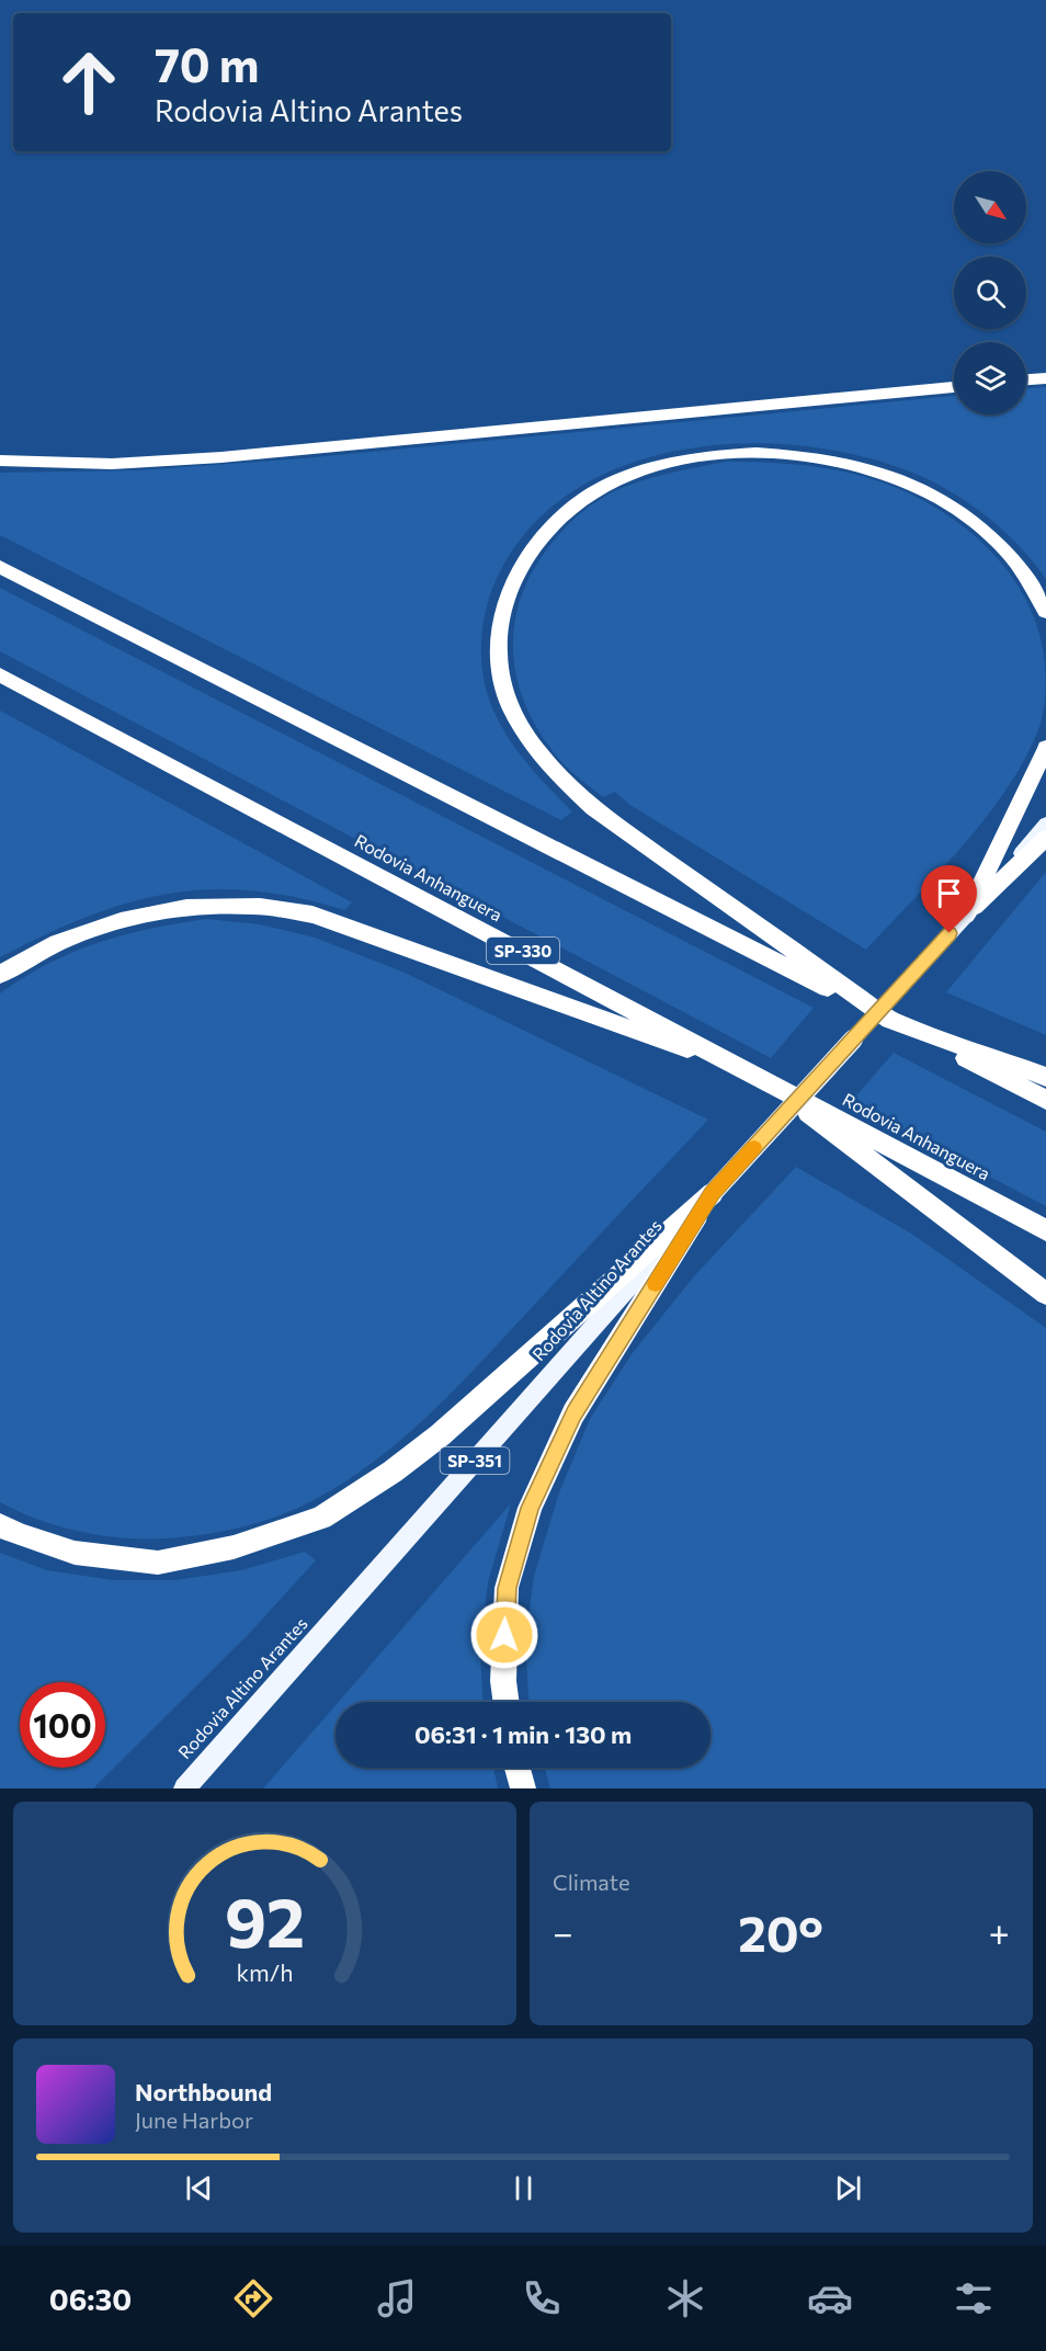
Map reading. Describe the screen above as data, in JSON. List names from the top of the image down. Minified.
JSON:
{"streets":{"highway":["Rodovia Anhanguera","SP-330"],"main road":["Rodovia Altino Arantes","SP-351"]},"north":"bottom right","page":{"turn":["70 m","Rodovia Altino Arantes"],"limit":"100","trip":"06:31 · 1 min · 130 m","tile":"Climate","heat":["−","20°","+"],"song":["Northbound","June Harbor"],"tabs":"06:30","gauge":["92","km/h"]}}
